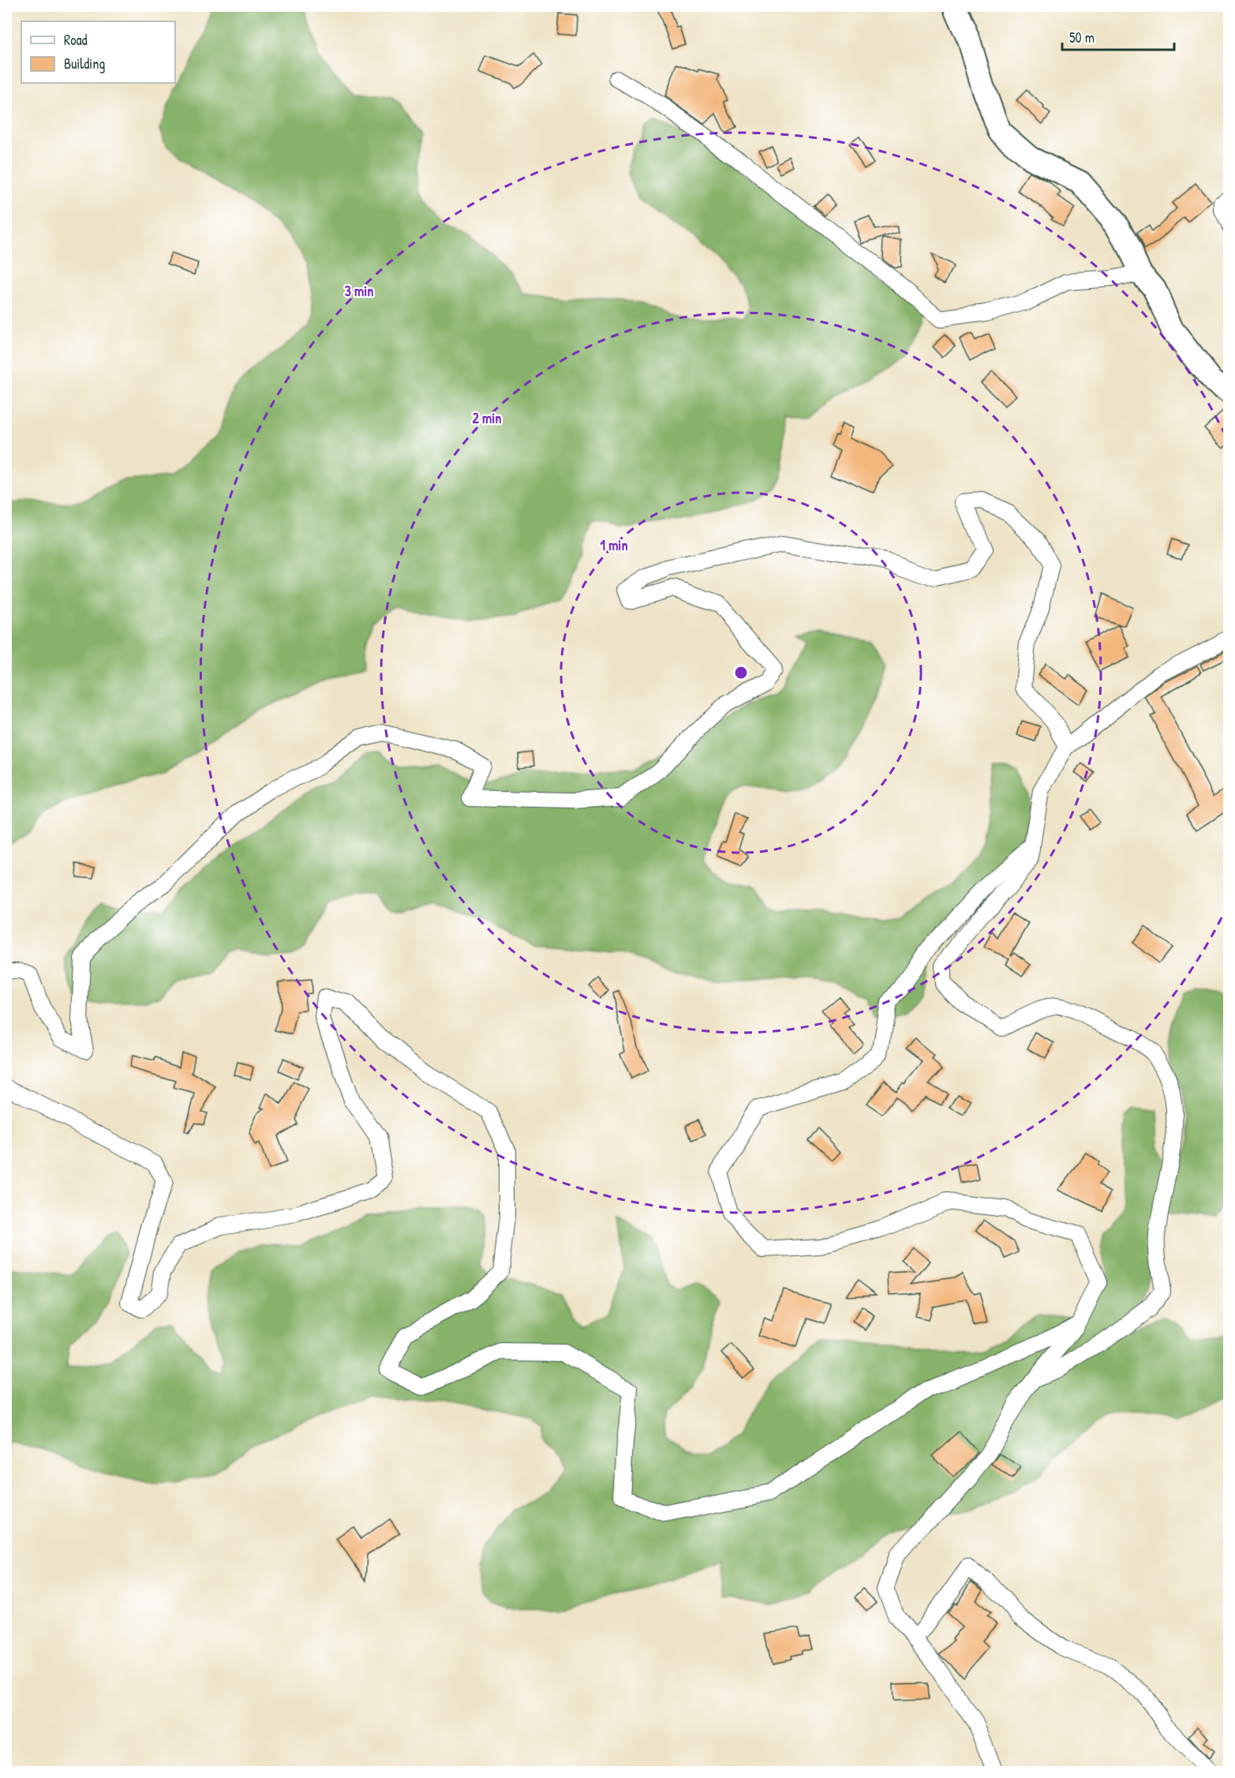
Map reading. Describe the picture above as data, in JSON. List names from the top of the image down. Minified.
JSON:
{"legend":["Road","Building"],"scale_bar":"50 m","rings":["3 min","2 min","1 min"]}
